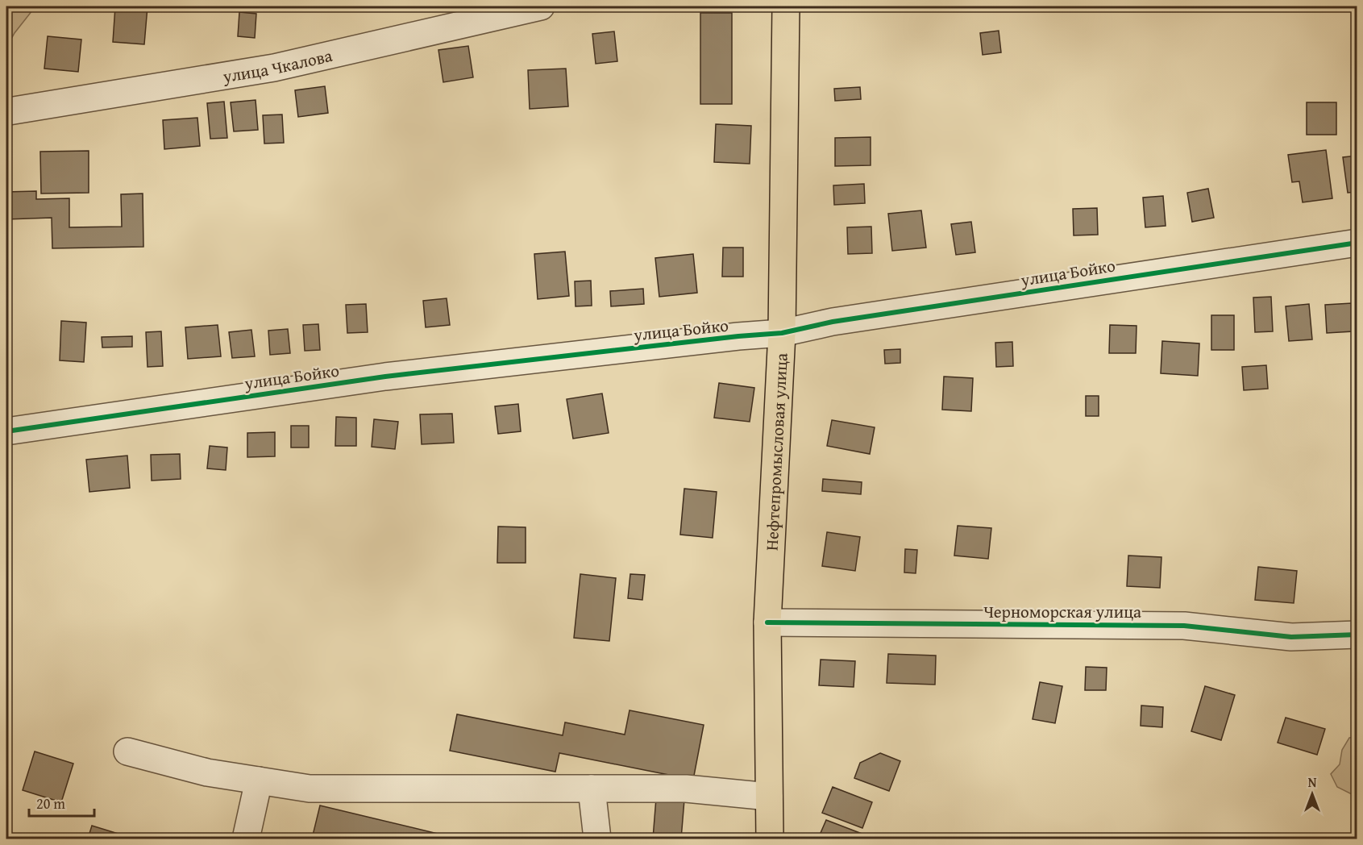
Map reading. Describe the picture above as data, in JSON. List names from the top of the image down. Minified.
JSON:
{"streets":{"main road":["Нефтепромысловая улица"],"street":["улица Чкалова","улица Бойко","Черноморская улица"]},"crossings":[["улица Бойко","Нефтепромысловая улица"],["Нефтепромысловая улица","Черноморская улица"]],"scale_bar":"20 m","north":"top"}
